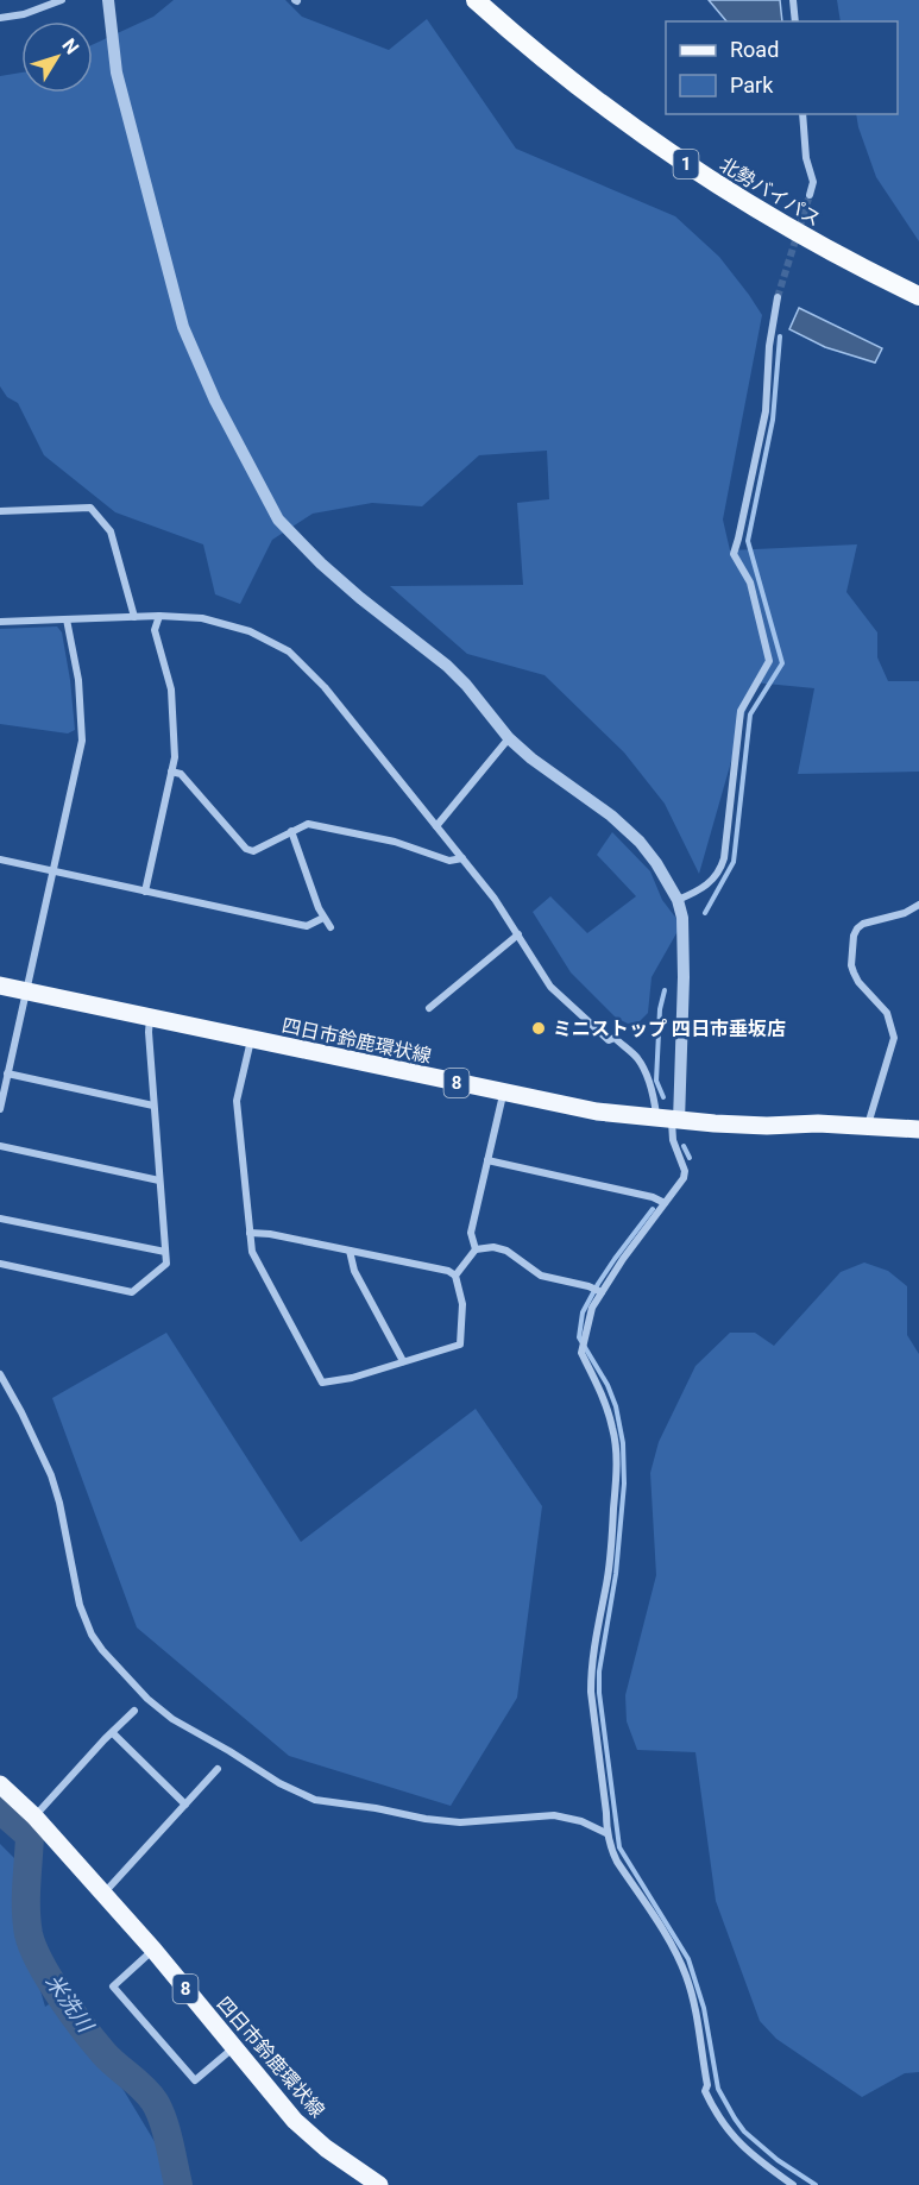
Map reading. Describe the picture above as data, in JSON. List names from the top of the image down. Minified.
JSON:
{"streets":{"highway":["1","北勢バイパス"],"main road":["四日市鈴鹿環状線","8"]},"water":["米洗川"],"places":["ミニストップ 四日市垂坂店"],"legend":["Road","Park"],"north":"top right"}
